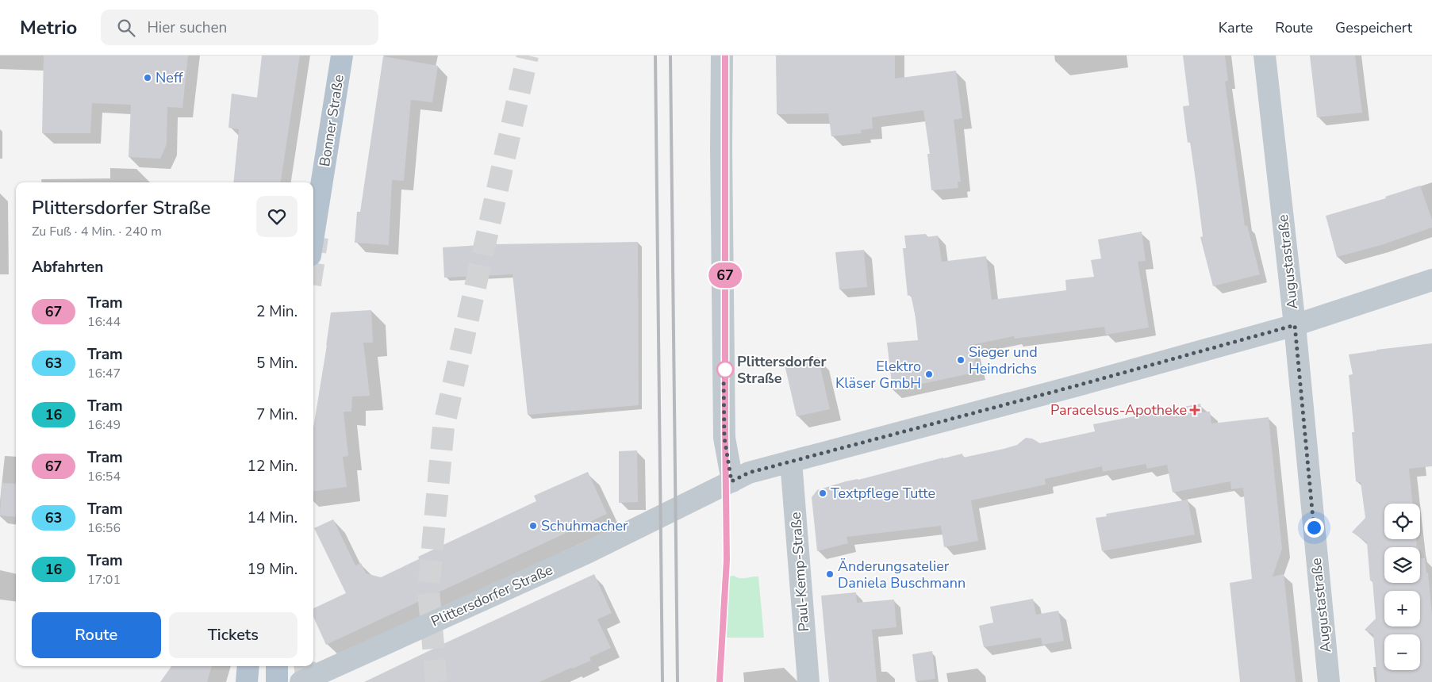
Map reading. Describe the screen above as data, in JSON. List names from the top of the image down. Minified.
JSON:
{"streets":{"main road":["Bonner Straße"],"street":["Augustastraße","Paul-Kemp-Straße","Plittersdorfer Straße"]},"crossings":[["Augustastraße","Plittersdorfer Straße"],["Paul-Kemp-Straße","Plittersdorfer Straße"]],"places":{"other":["Neff","Sieger und Heindrichs","Plittersdorfer Straße","Elektro Kläser GmbH","Textpflege Tutte","Schuhmacher","Änderungsatelier Daniela Buschmann"],"health":["Paracelsus-Apotheke"]},"lines":["tram line 67"],"page":{"header":"Metrio","search":"Hier suchen","nav":["Karte","Route","Gespeichert"],"on_map":"67","heading":[["Plittersdorfer Straße","Zu Fuß · 4 Min. · 240 m"],"Abfahrten"],"list":[{"mark":"67","name":"Tram","note":"16:44","value":"2 Min."},{"mark":"63","name":"Tram","note":"16:47","value":"5 Min."},{"mark":"16","name":"Tram","note":"16:49","value":"7 Min."},{"mark":"67","name":"Tram","note":"16:54","value":"12 Min."},{"mark":"63","name":"Tram","note":"16:56","value":"14 Min."},{"mark":"16","name":"Tram","note":"17:01","value":"19 Min."}],"map_buttons":["+","−"],"buttons":["Route","Tickets"]}}
